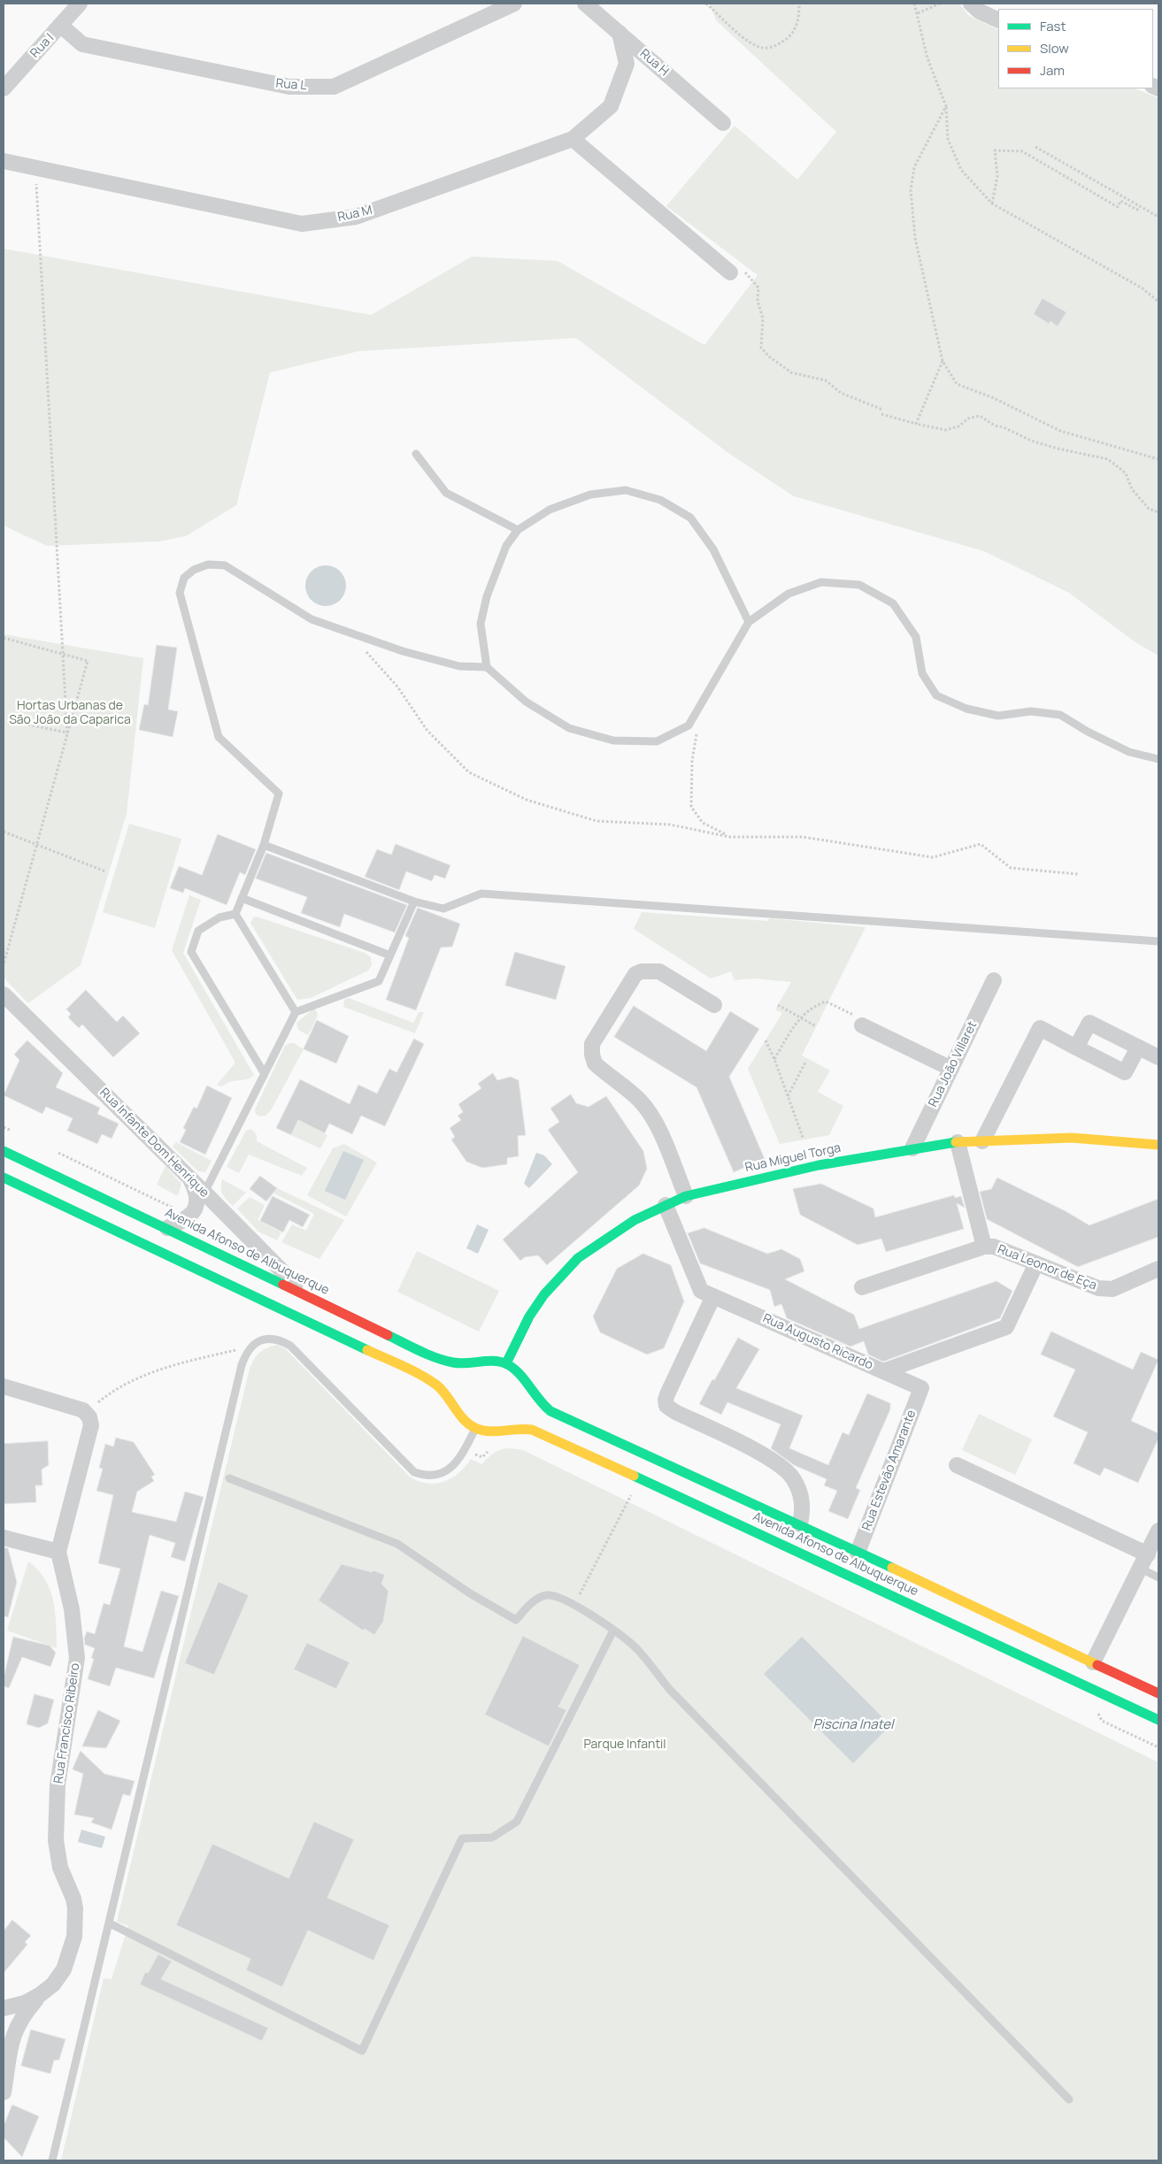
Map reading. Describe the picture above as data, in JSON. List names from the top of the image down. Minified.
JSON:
{"streets":{"main road":["Rua Miguel Torga","Avenida Afonso de Albuquerque"],"street":["Rua I","Rua H","Rua L","Rua M","Rua João Villaret","Rua Infante Dom Henrique","Rua Leonor de Eça","Rua Augusto Ricardo","Rua Estevão Amarante","Rua Francisco Ribeiro"]},"crossings":[["Rua I","Rua L"],["Rua H","Rua M"],["Rua João Villaret","Rua Miguel Torga"],["Rua Infante Dom Henrique","Avenida Afonso de Albuquerque"],["Rua Miguel Torga","Avenida Afonso de Albuquerque"],["Rua Miguel Torga","Rua Leonor de Eça"],["Rua Miguel Torga","Rua Augusto Ricardo"],["Avenida Afonso de Albuquerque","Rua Estevão Amarante"],["Rua Augusto Ricardo","Rua Estevão Amarante"]],"water":["Piscina Inatel"],"parks":["Hortas Urbanas de São João da Caparica","Parque Infantil"],"legend":["Fast","Slow","Jam"]}
